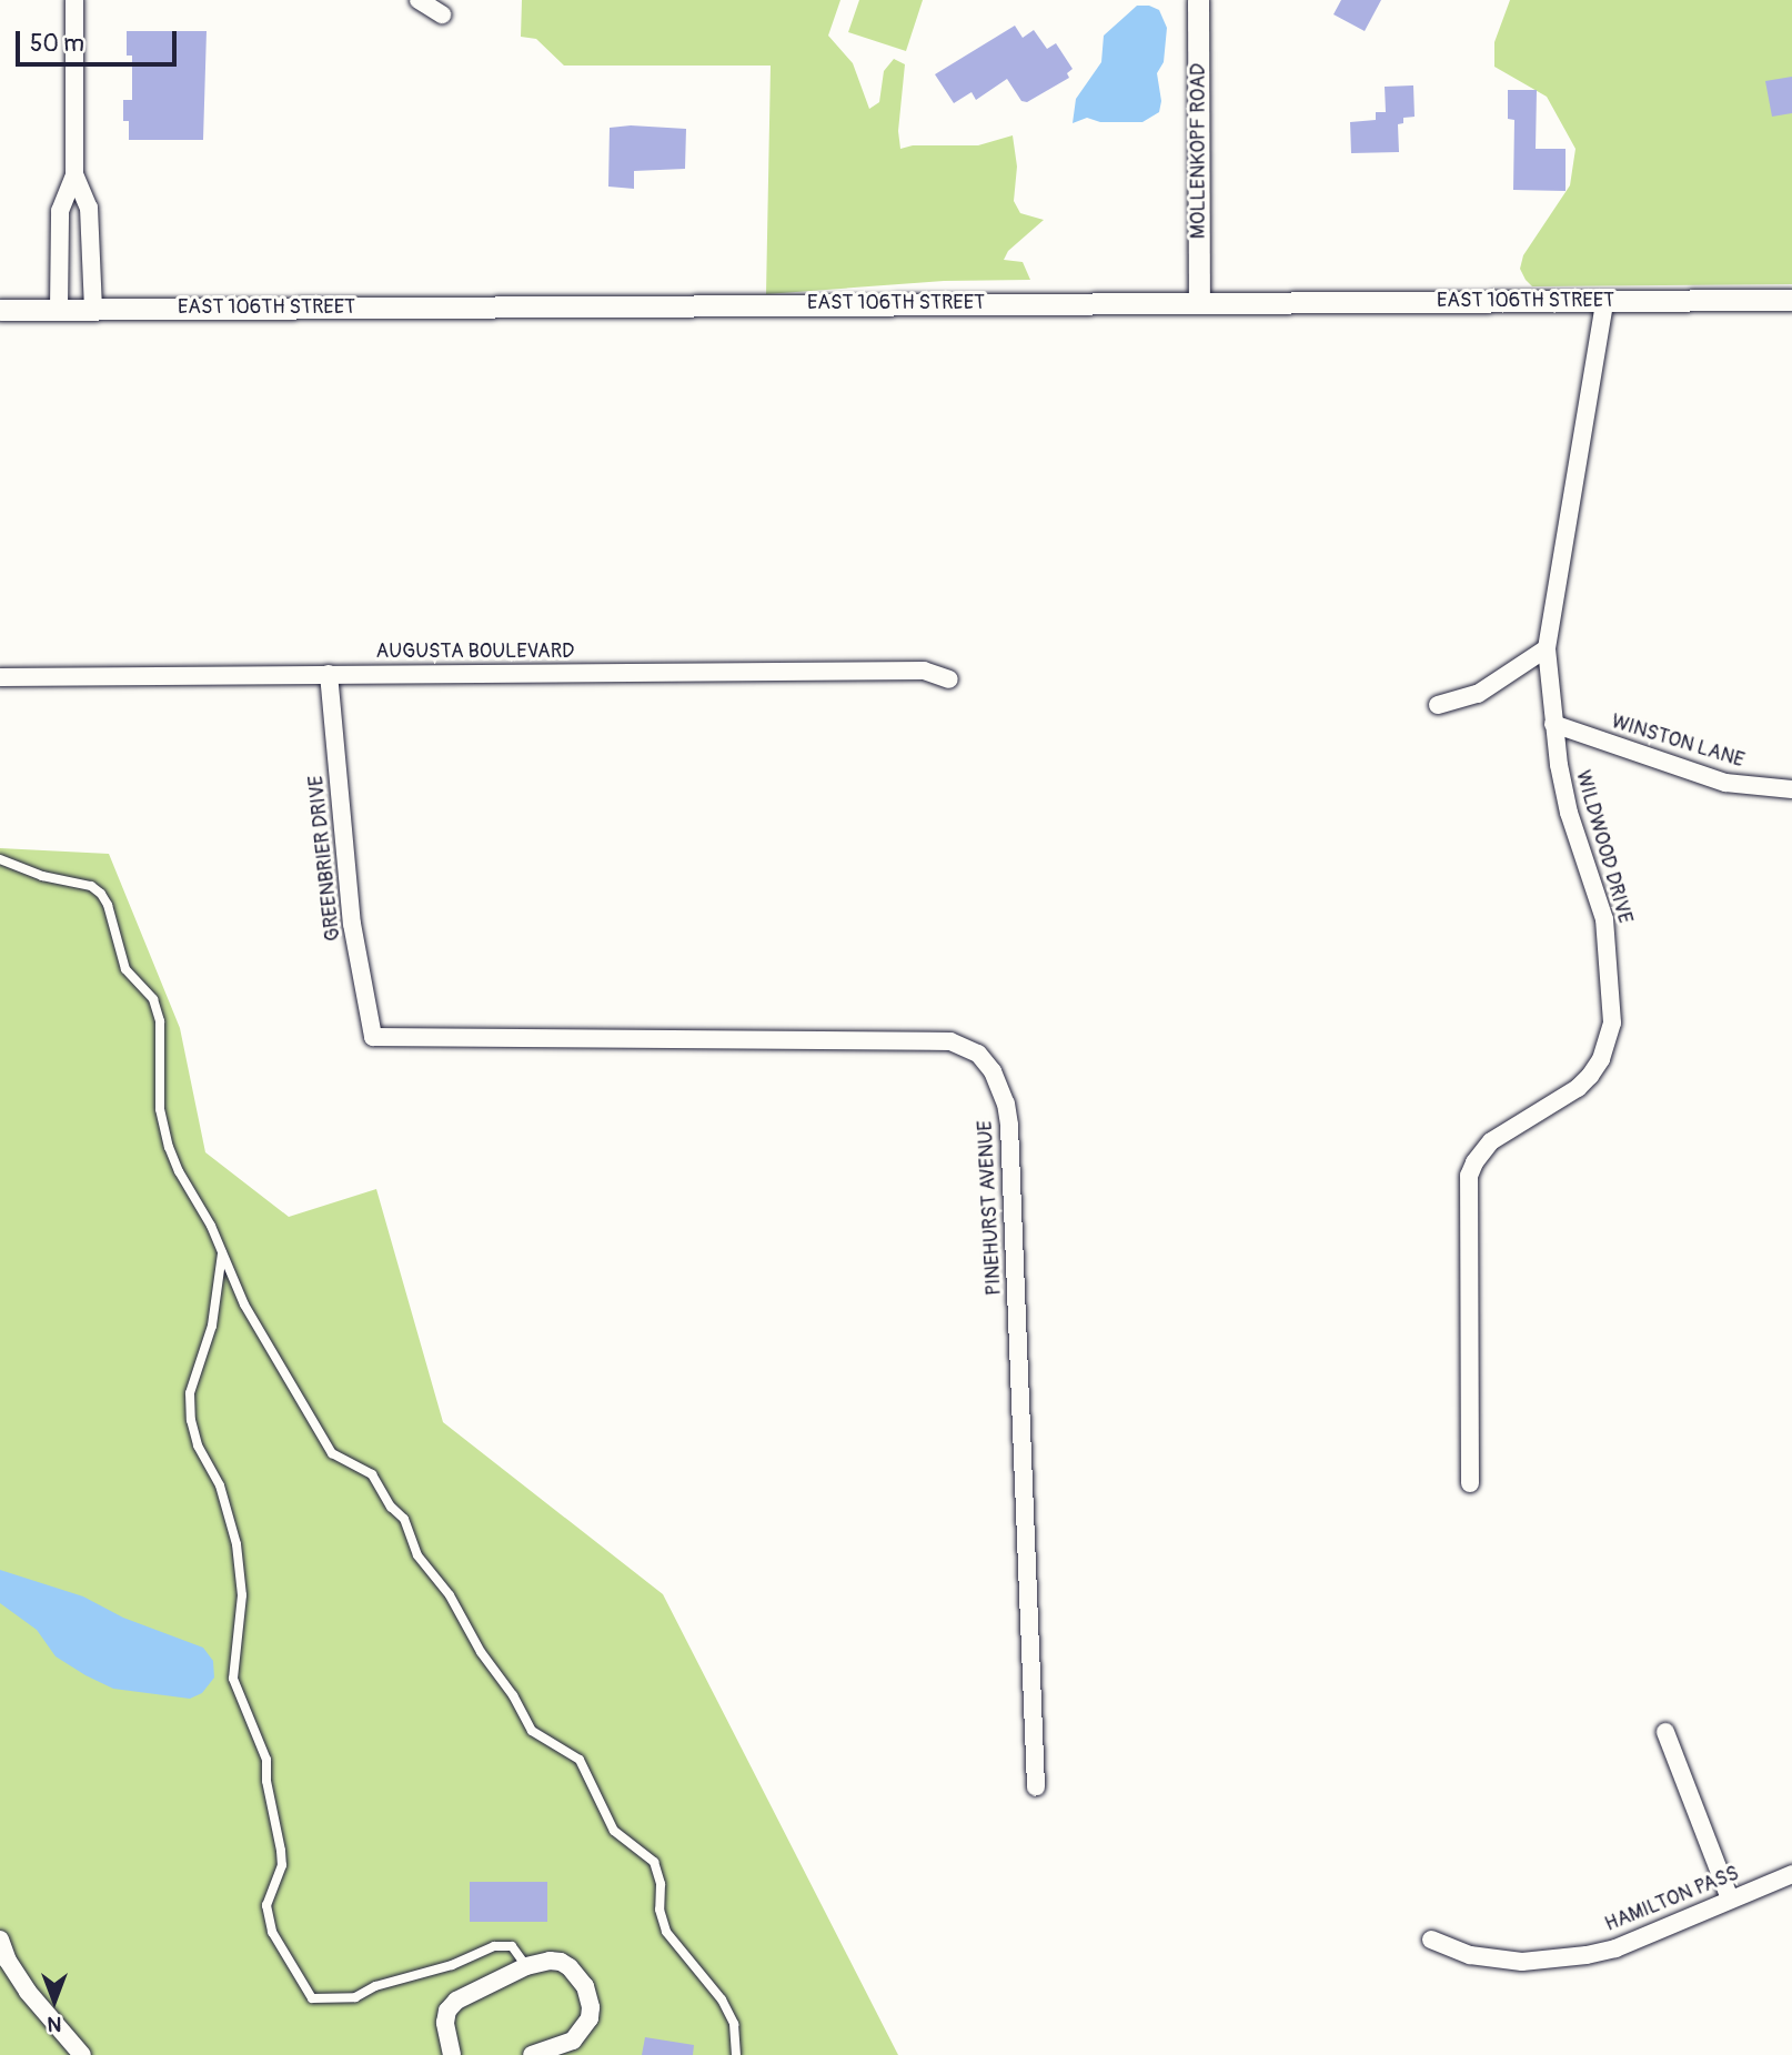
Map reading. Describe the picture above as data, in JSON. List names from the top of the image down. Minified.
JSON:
{"streets":{"street":["MOLLENKOPF ROAD","EAST 106TH STREET","AUGUSTA BOULEVARD","WINSTON LANE","WILDWOOD DRIVE","GREENBRIER DRIVE","PINEHURST AVENUE","HAMILTON PASS"]},"crossings":[["MOLLENKOPF ROAD","EAST 106TH STREET"],["EAST 106TH STREET","WILDWOOD DRIVE"],["AUGUSTA BOULEVARD","GREENBRIER DRIVE"],["WINSTON LANE","WILDWOOD DRIVE"],["GREENBRIER DRIVE","PINEHURST AVENUE"]],"scale_bar":"50 m","north":"bottom"}
